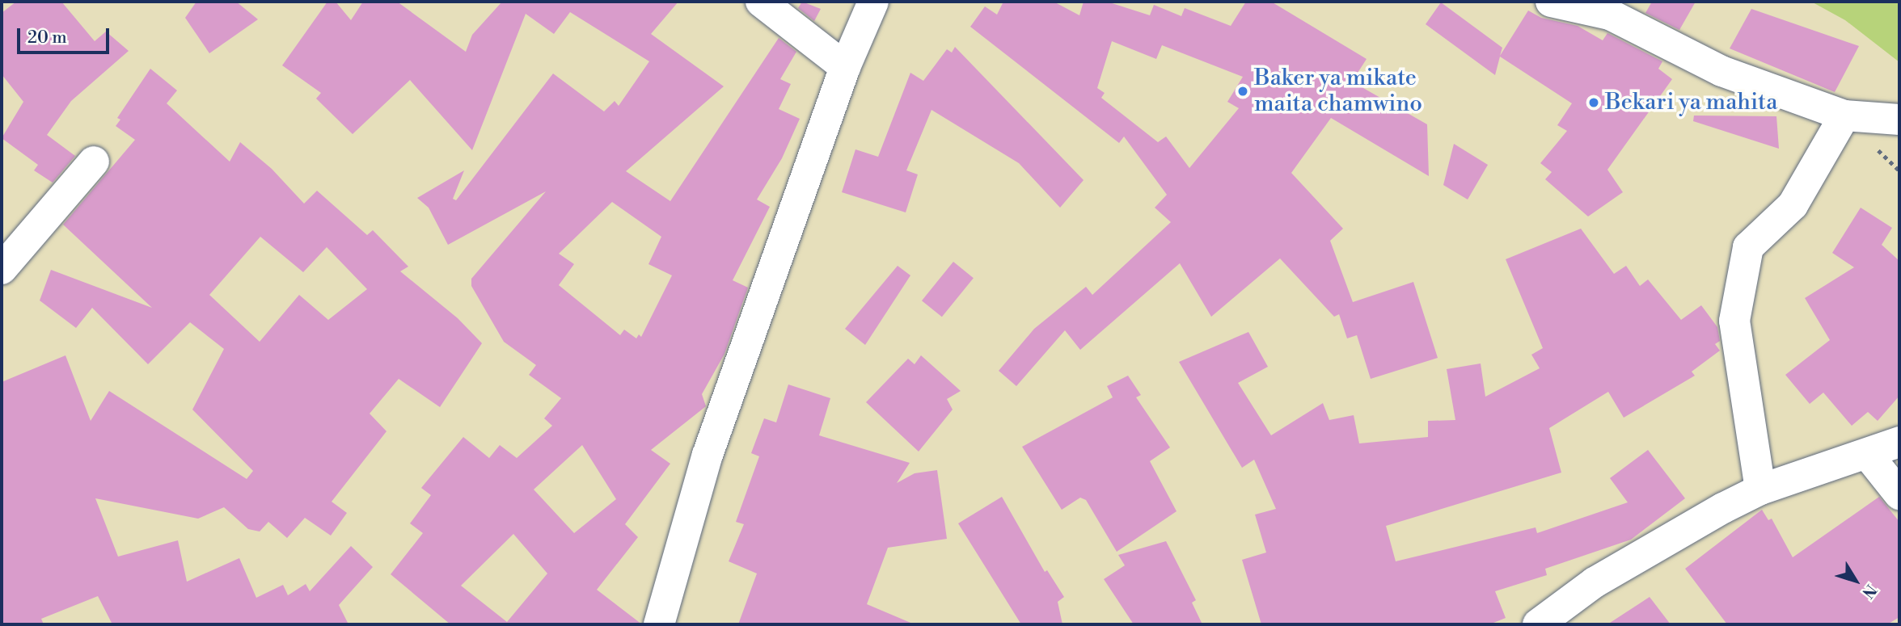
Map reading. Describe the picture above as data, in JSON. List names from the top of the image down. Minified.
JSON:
{"places":["Baker ya mikate maita chamwino","Bekari ya mahita"],"scale_bar":"20 m","north":"bottom right"}
